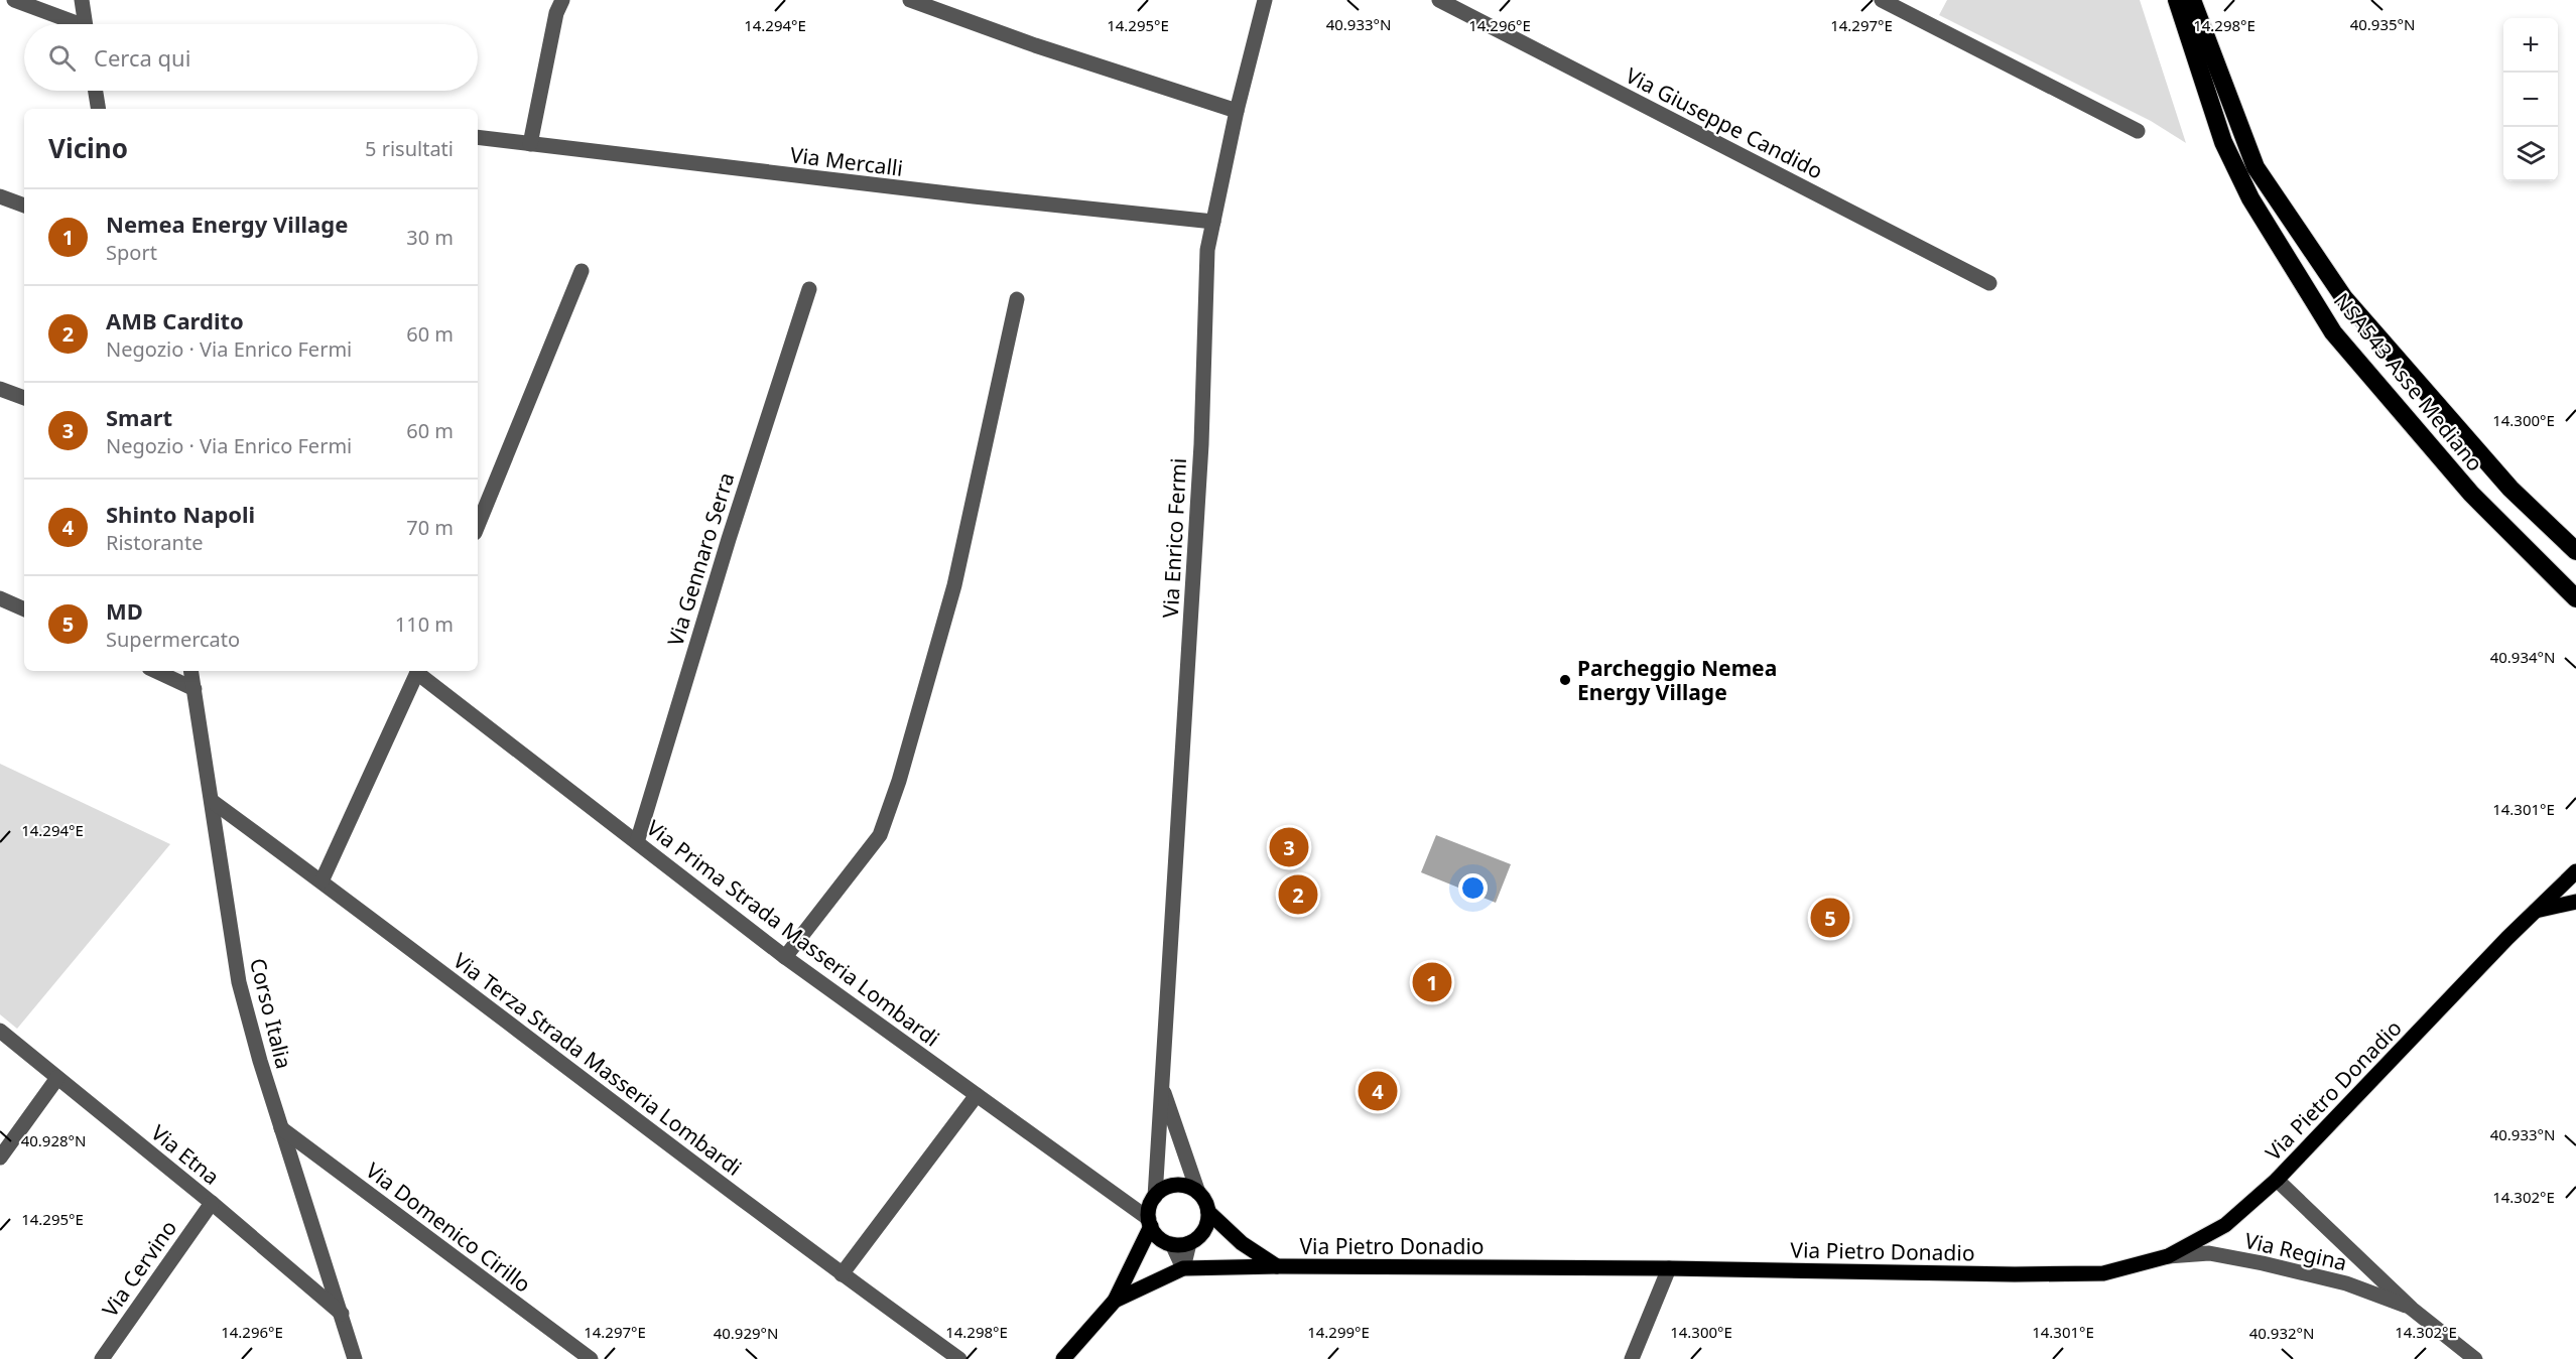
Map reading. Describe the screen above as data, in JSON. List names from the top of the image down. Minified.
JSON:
{"streets":{"highway":["NSA543 Asse Mediano"],"main road":["Via Pietro Donadio"],"street":["Via Giuseppe Candido","Via Mercalli","Via Enrico Fermi","Via Gennaro Serra","Via Prima Strada Masseria Lombardi","Corso Italia","Via Terza Strada Masseria Lombardi","Via Etna","Via Domenico Cirillo","Via Regina","Via Cervino"]},"crossings":[["Via Mercalli","Via Enrico Fermi"],["Via Enrico Fermi","Via Prima Strada Masseria Lombardi"],["Via Gennaro Serra","Via Prima Strada Masseria Lombardi"],["Corso Italia","Via Terza Strada Masseria Lombardi"],["Corso Italia","Via Etna"],["Corso Italia","Via Domenico Cirillo"],["Via Pietro Donadio","Via Regina"],["Via Etna","Via Cervino"]],"places":["Parcheggio Nemea Energy Village"],"page":{"map_buttons":["+","−"],"search":"Cerca qui","heading":["Vicino","5 risultati"],"list":[{"mark":"1","name":"Nemea Energy Village","note":"Sport","value":"30 m"},{"mark":"2","name":"AMB Cardito","note":"Negozio · Via Enrico Fermi","value":"60 m"},{"mark":"3","name":"Smart","note":"Negozio · Via Enrico Fermi","value":"60 m"},{"mark":"4","name":"Shinto Napoli","note":"Ristorante","value":"70 m"},{"mark":"5","name":"MD","note":"Supermercato","value":"110 m"}],"pins":["3","2","5","1","4"]},"coordinates":["40.933°N","40.935°N","14.294°E","14.295°E","14.296°E","14.297°E","14.298°E","14.300°E","40.934°N","14.301°E","40.928°N","14.302°E","14.299°E","40.929°N","40.932°N"]}
